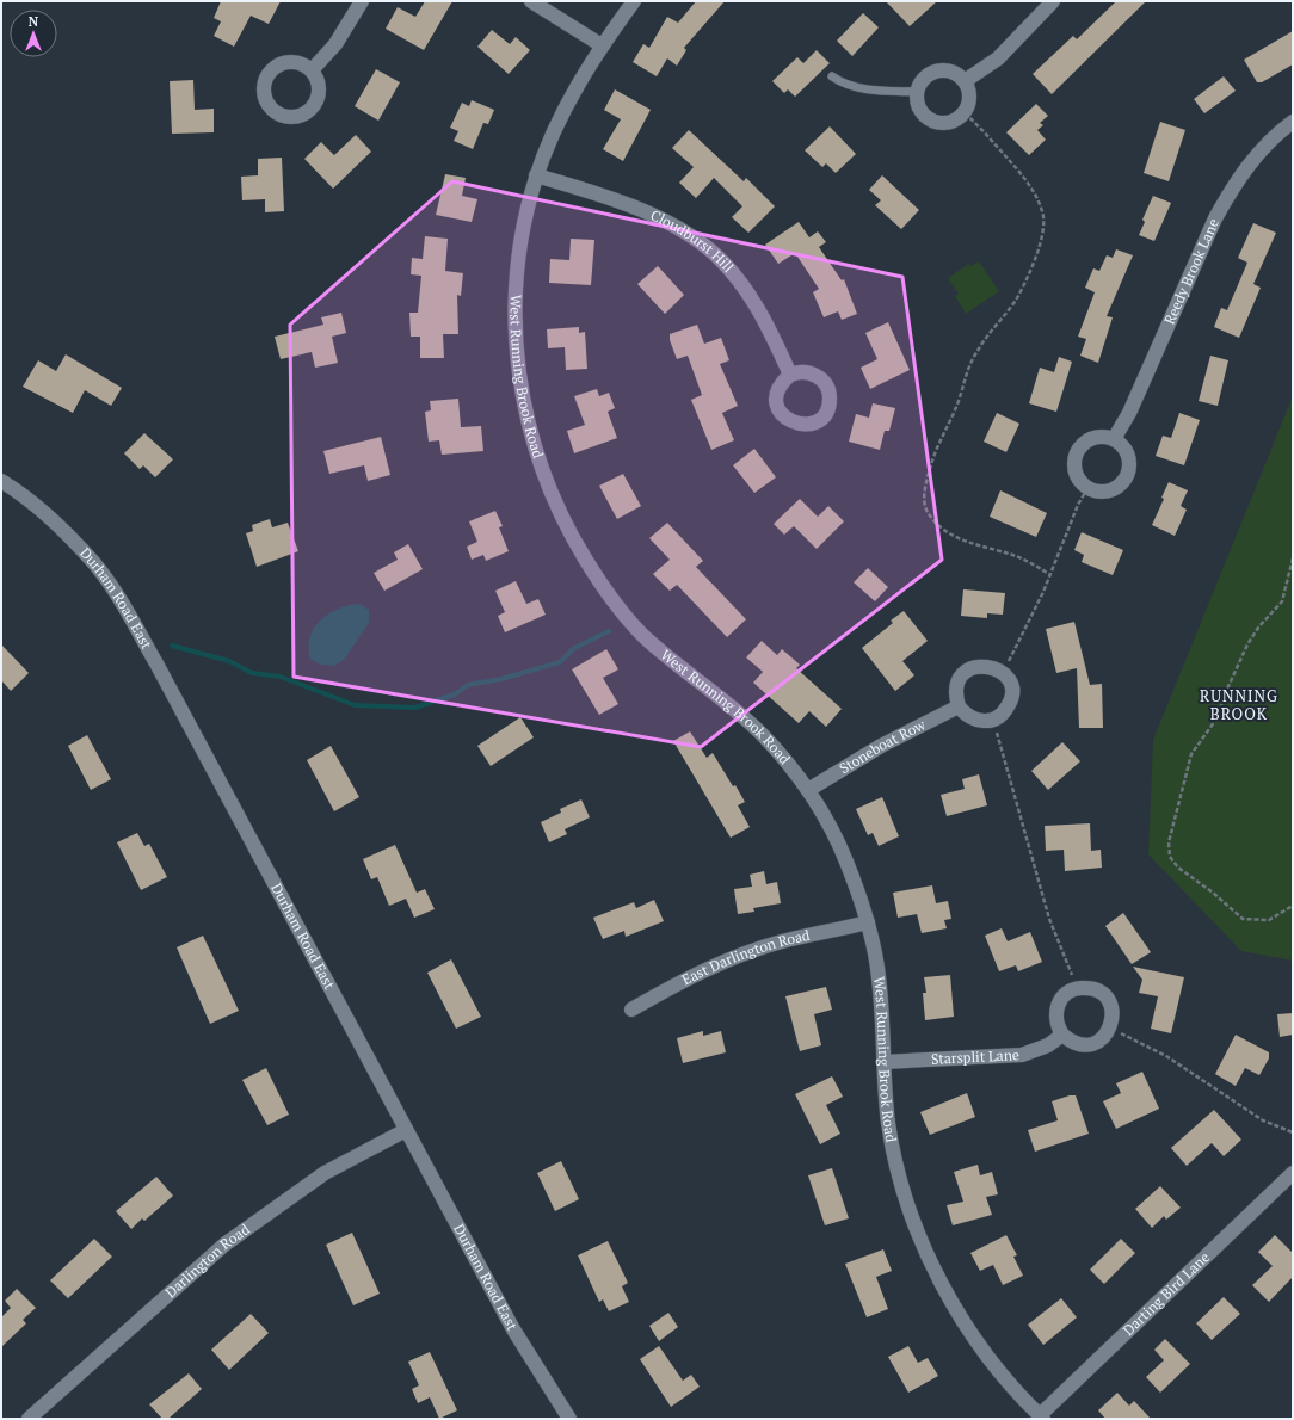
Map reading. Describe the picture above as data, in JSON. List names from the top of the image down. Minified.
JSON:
{"streets":{"street":["Cloudburst Hill","Reedy Brook Lane","West Running Brook Road","Durham Road East","Stoneboat Row","East Darlington Road","Starsplit Lane","Darlington Road","Darting Bird Lane"]},"crossings":[["Cloudburst Hill","West Running Brook Road"],["West Running Brook Road","Stoneboat Row"],["West Running Brook Road","East Darlington Road"],["West Running Brook Road","Starsplit Lane"],["West Running Brook Road","Darting Bird Lane"],["Durham Road East","Darlington Road"]],"districts":["RUNNING BROOK"],"north":"top"}
